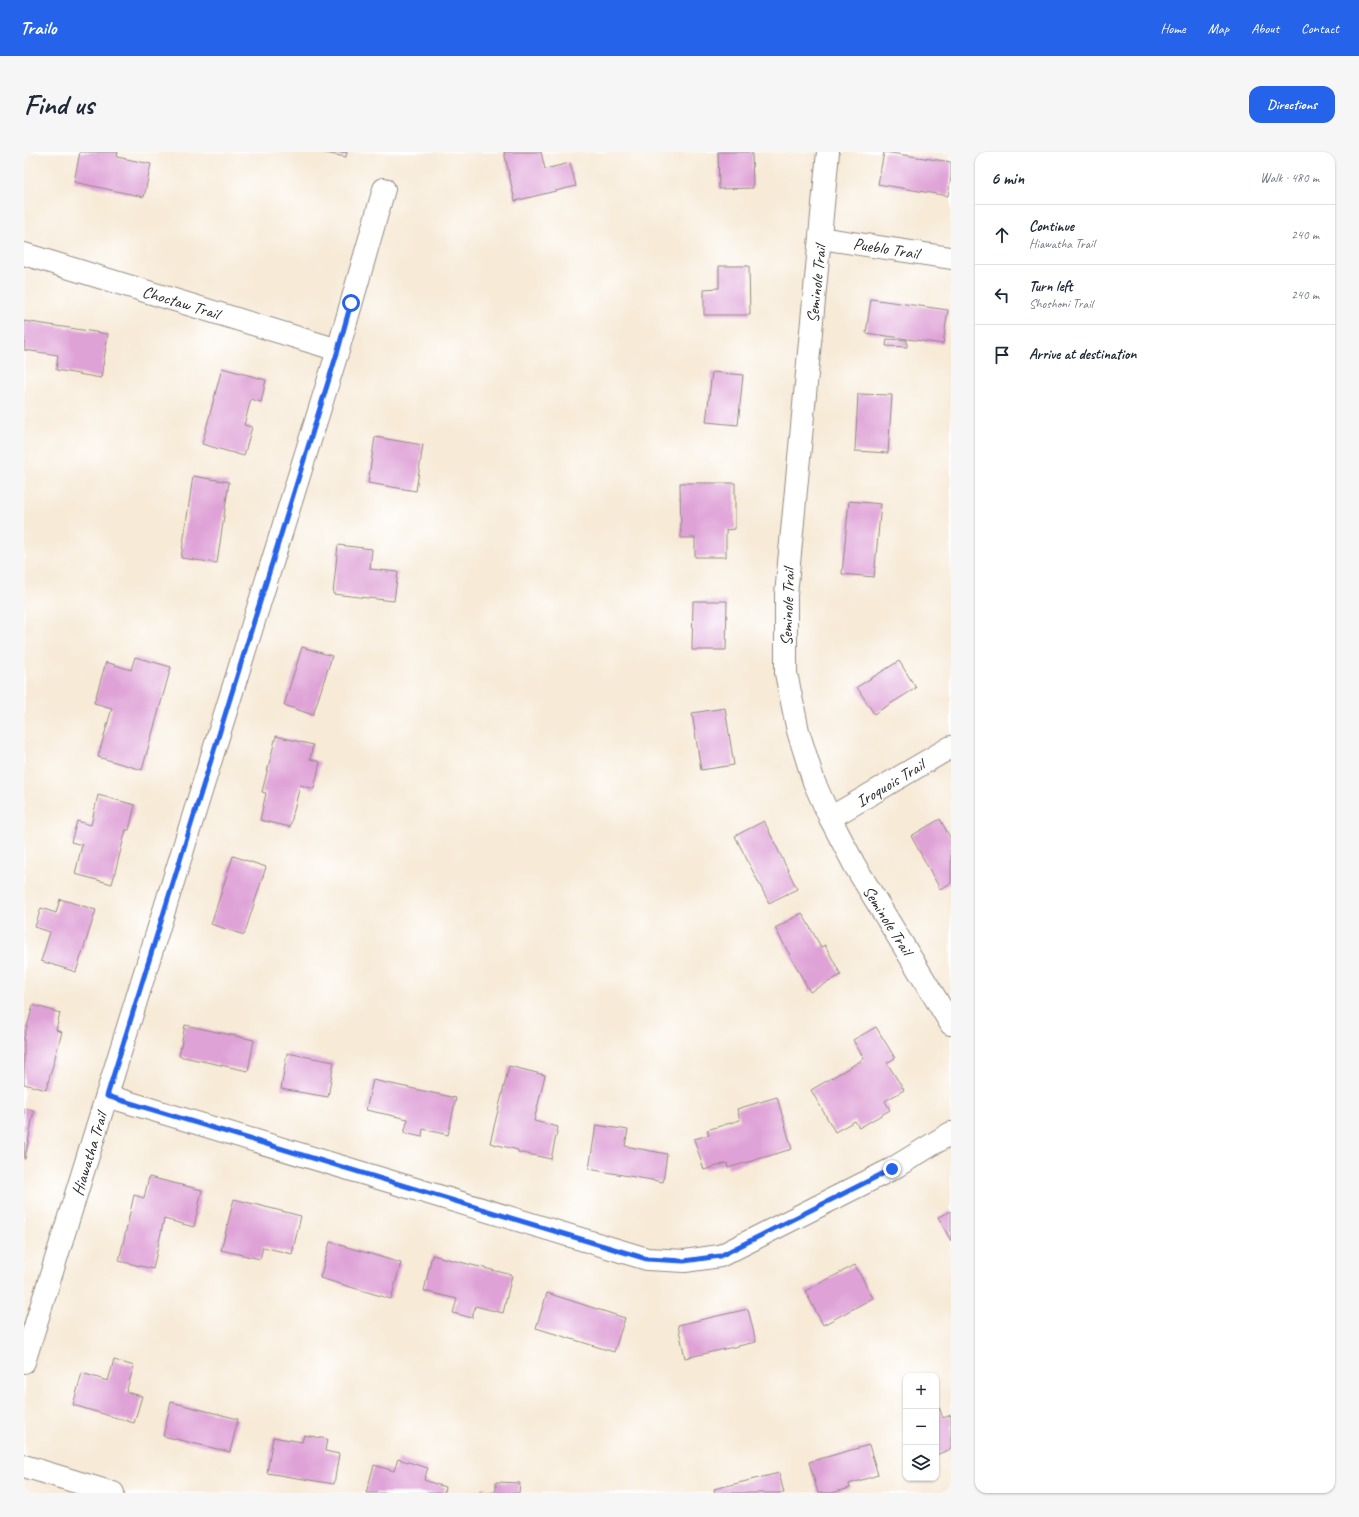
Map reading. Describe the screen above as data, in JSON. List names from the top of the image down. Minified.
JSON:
{"streets":{"street":["Pueblo Trail","Seminole Trail","Choctaw Trail","Iroquois Trail","Hiawatha Trail"]},"crossings":[["Pueblo Trail","Seminole Trail"],["Seminole Trail","Iroquois Trail"],["Choctaw Trail","Hiawatha Trail"]],"page":{"header":"Trailo","nav":["Home","Map","About","Contact"],"buttons":"Directions","title":"Find us","heading":["6 min","Walk · 480 m"],"list":[["Continue","Hiawatha Trail","240 m"],["Turn left","Shoshoni Trail","240 m"],"Arrive at destination"],"map_buttons":["+","−"]}}
